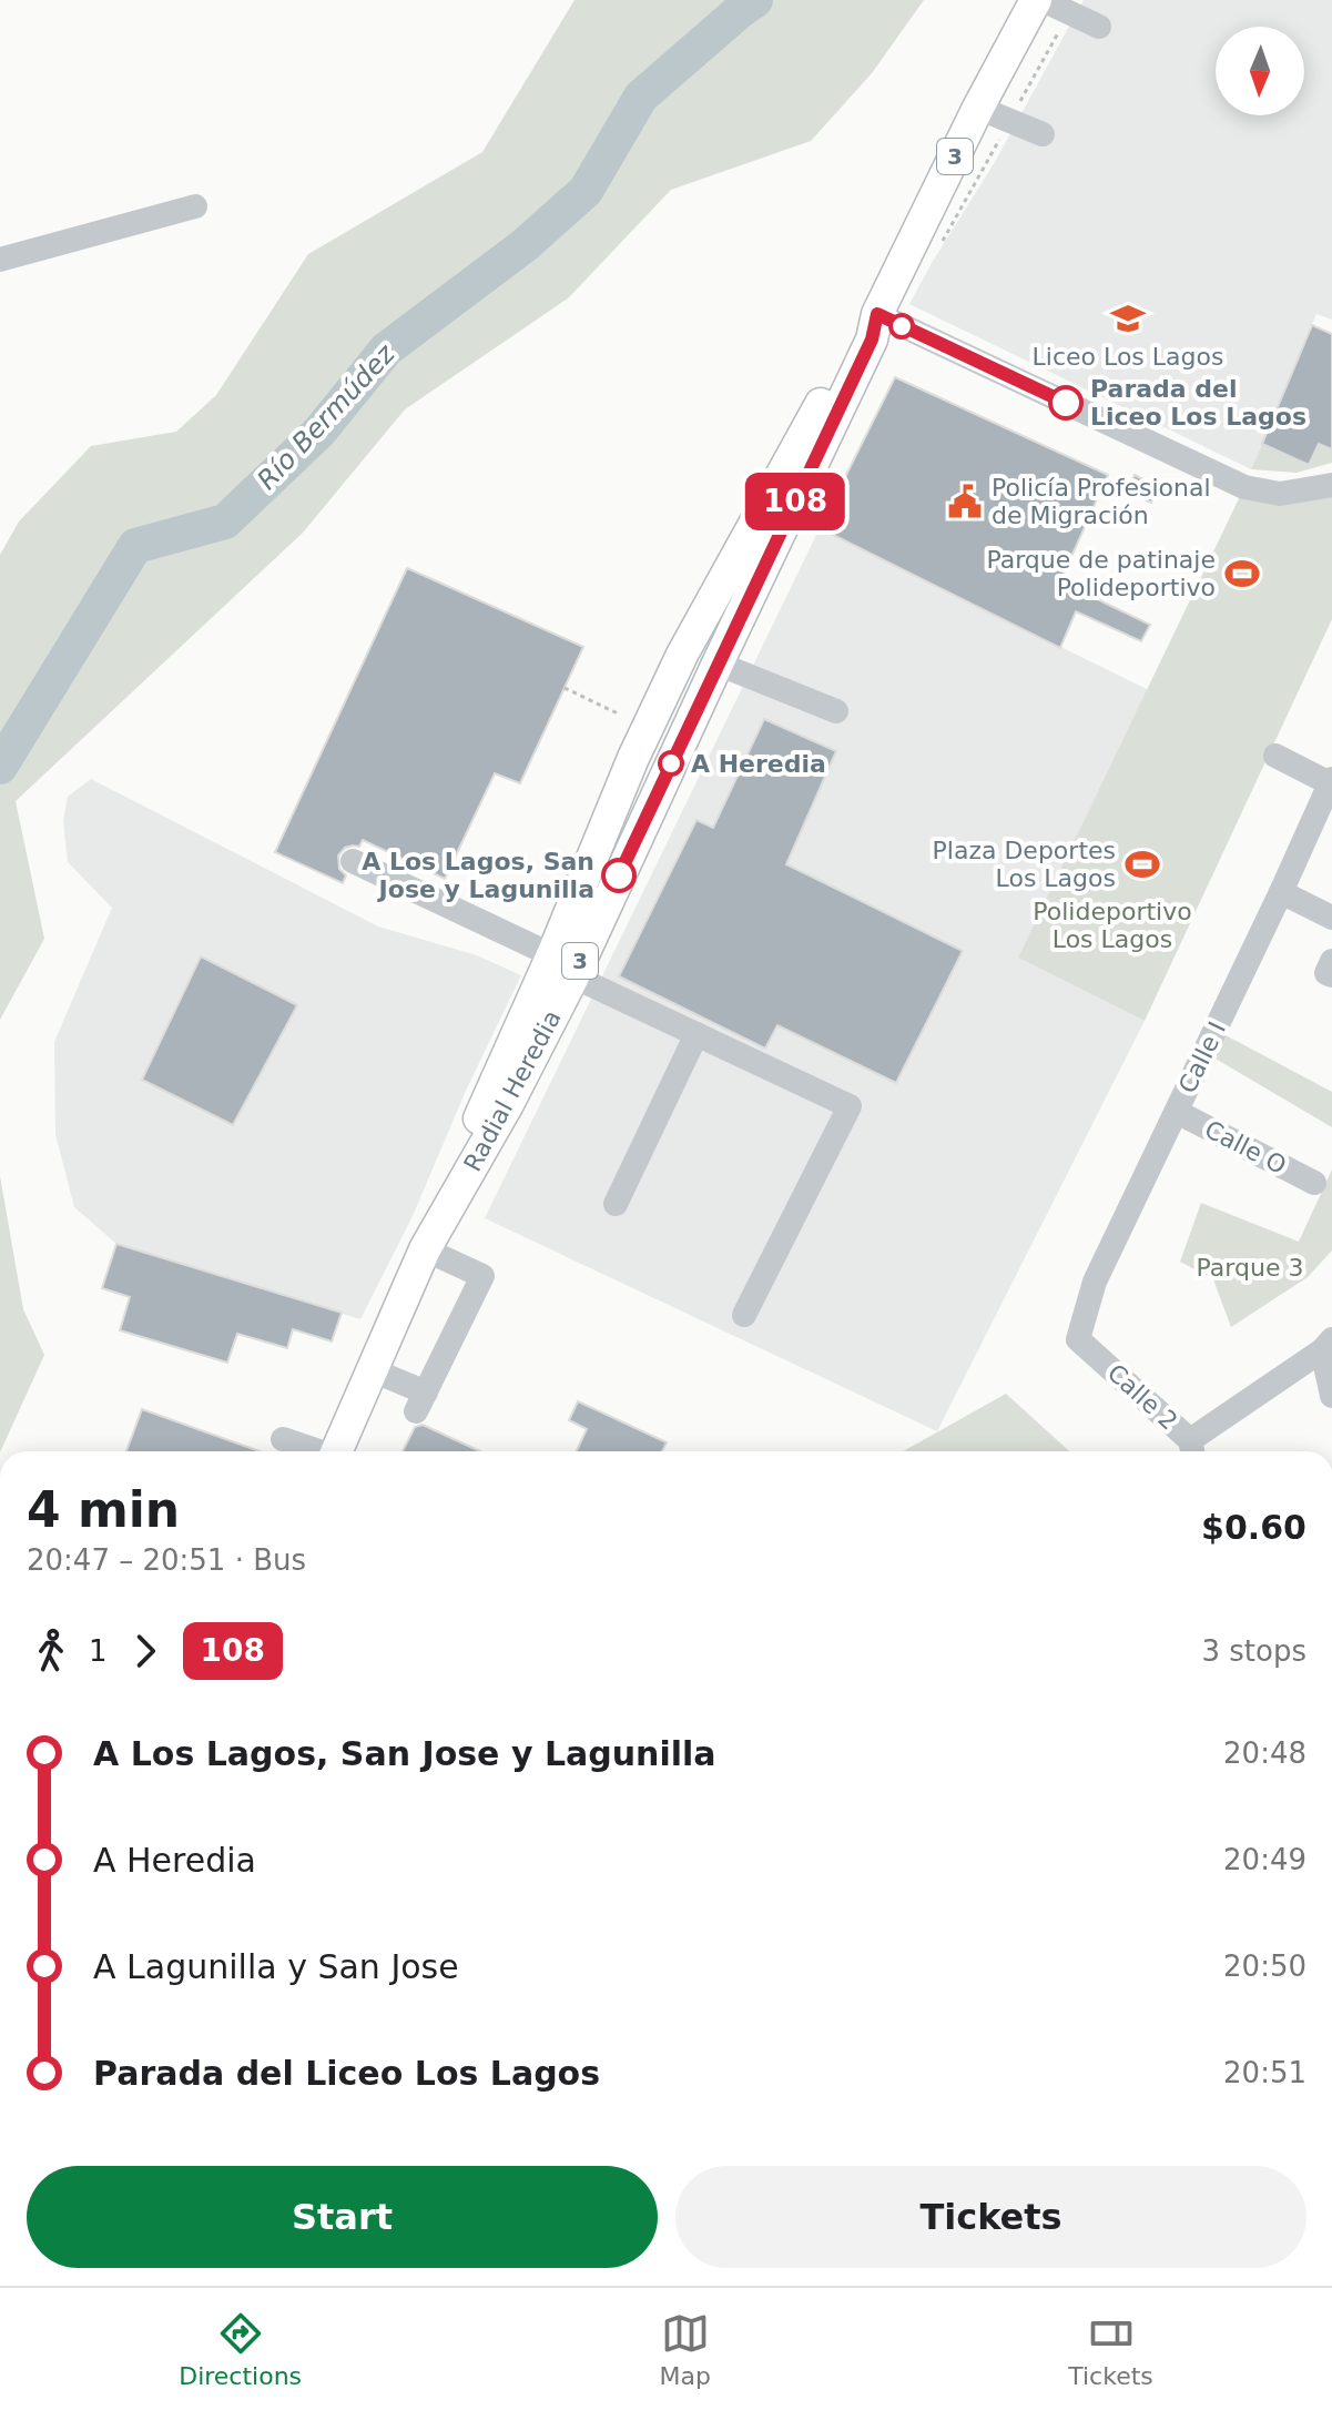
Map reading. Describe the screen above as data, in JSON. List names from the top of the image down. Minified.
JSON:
{"streets":{"main road":["3"],"street":["Calle I","Calle O","Calle 2"]},"crossings":[["Calle I","Calle O"],["Calle I","Calle 2"]],"water":["Río Bermúdez"],"parks":["Polideportivo Los Lagos","Parque 3"],"places":{"school or university":["Liceo Los Lagos"],"other":["Parada del Liceo Los Lagos","A Heredia","A Los Lagos, San Jose y Lagunilla"],"public building":["Policía Profesional de Migración"],"sports":["Parque de patinaje Polideportivo","Plaza Deportes Los Lagos"]},"lines":["bus line 108"],"north":"bottom","page":{"on_map":"108","heading":["4 min","20:47 – 20:51 · Bus","$0.60"],"legs":["1","108","3 stops"],"list":[{"name":"A Los Lagos, San Jose y Lagunilla","value":"20:48"},{"name":"A Heredia","value":"20:49"},{"name":"A Lagunilla y San Jose","value":"20:50"},{"name":"Parada del Liceo Los Lagos","value":"20:51"}],"buttons":["Start","Tickets"],"tabs":["Directions","Map","Tickets"]}}
